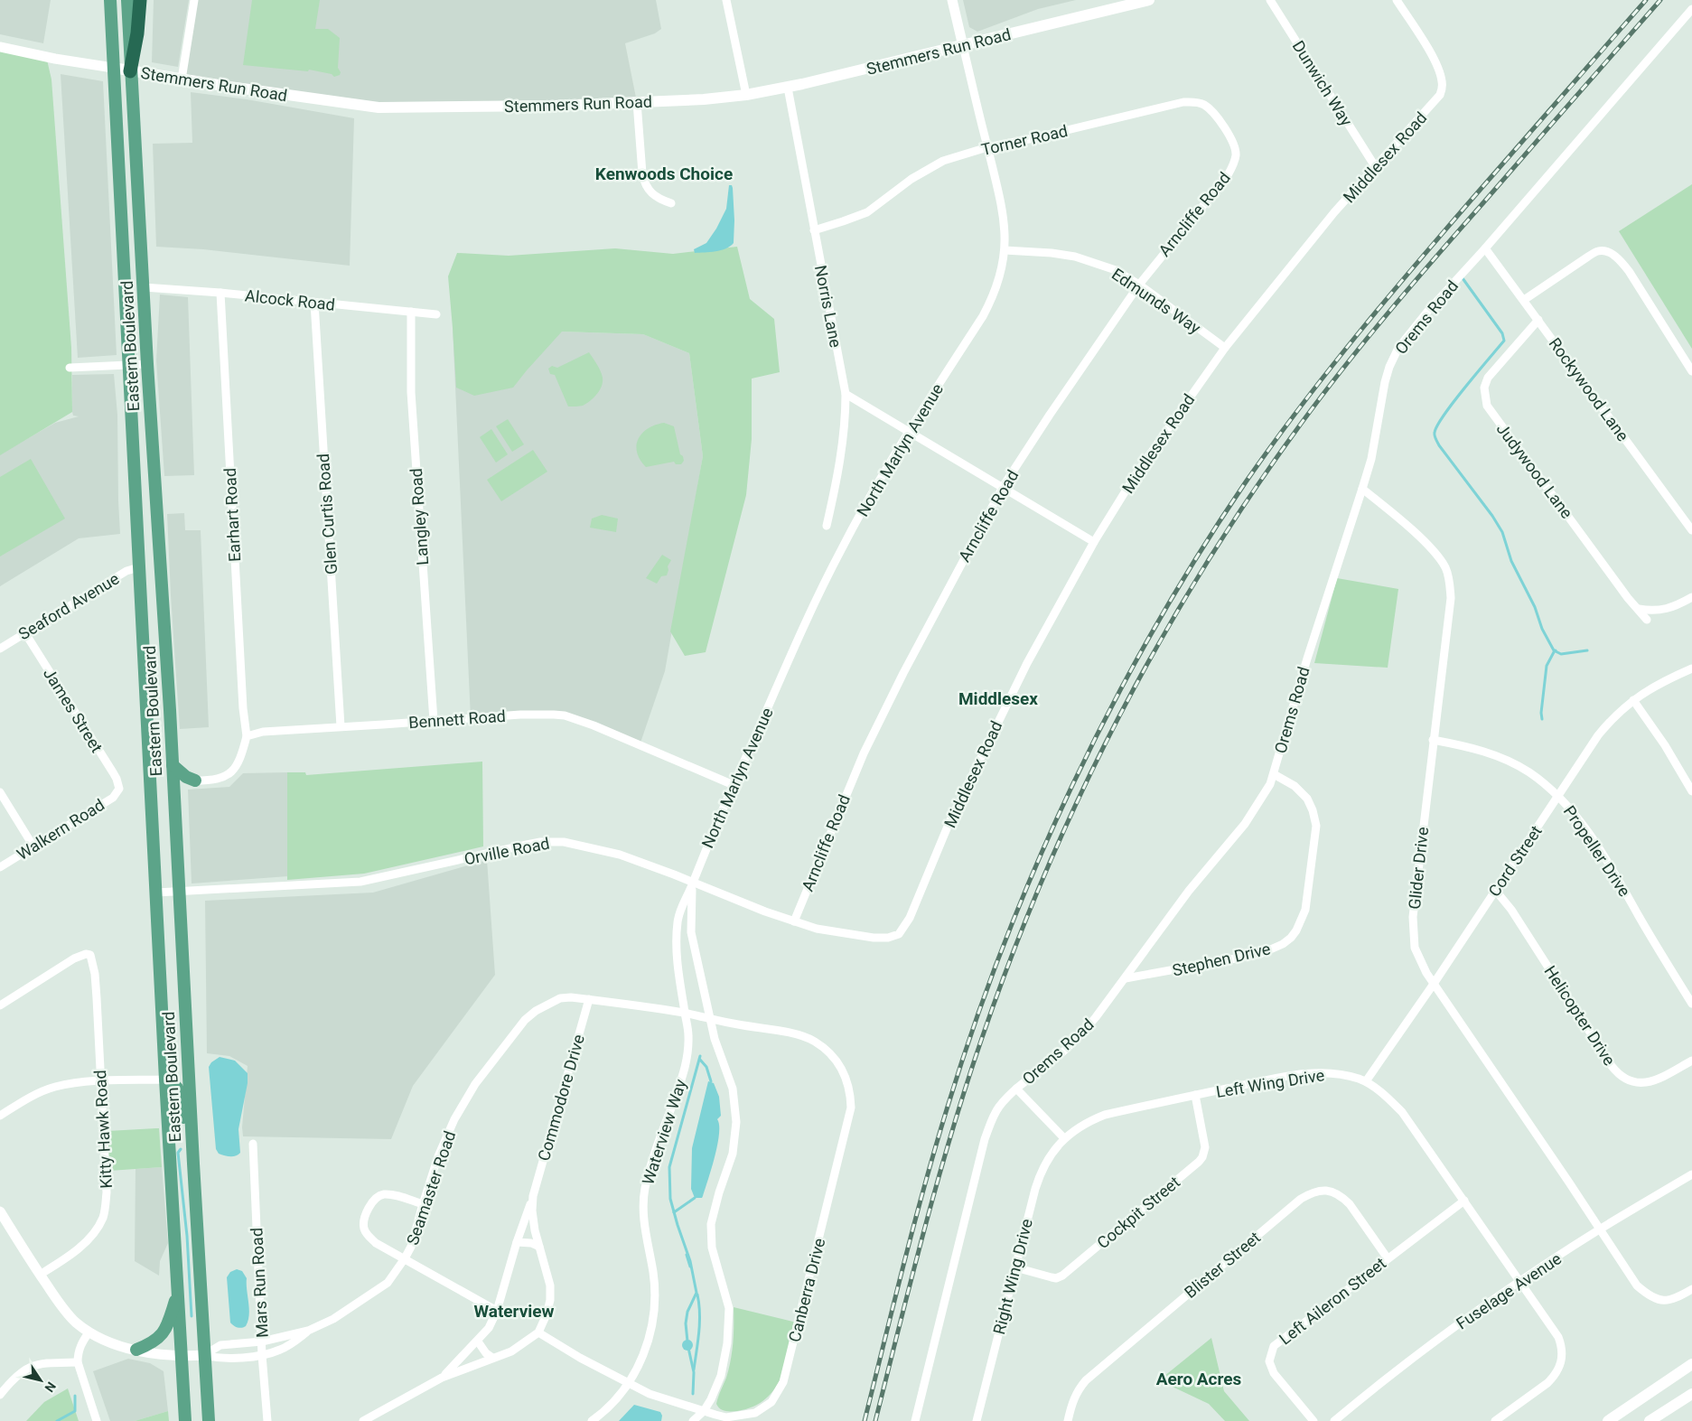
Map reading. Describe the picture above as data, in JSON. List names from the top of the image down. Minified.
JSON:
{"streets":{"main road":["Stemmers Run Road","Eastern Boulevard"],"street":["Dunwich Way","Torner Road","Middlesex Road","Arncliffe Road","Alcock Road","Edmunds Way","Norris Lane","Orems Road","Rockywood Lane","North Marlyn Avenue","Judywood Lane","Glen Curtis Road","Earhart Road","Langley Road","Seaford Avenue","James Street","Bennett Road","Walkern Road","Orville Road","Propeller Drive","Cord Street","Glider Drive","Stephen Drive","Helicopter Drive","Left Wing Drive","Commodore Drive","Kitty Hawk Road","Waterview Way","Seamaster Road","Cockpit Street","Blister Street","Right Wing Drive","Mars Run Road","Canberra Drive","Fuselage Avenue","Left Aileron Street"]},"crossings":[["Stemmers Run Road","Norris Lane"],["Stemmers Run Road","Eastern Boulevard"],["Stemmers Run Road","North Marlyn Avenue"],["Dunwich Way","Middlesex Road"],["Torner Road","Arncliffe Road"],["Torner Road","Norris Lane"],["Torner Road","North Marlyn Avenue"],["Middlesex Road","Edmunds Way"],["Middlesex Road","Orville Road"],["Arncliffe Road","Edmunds Way"],["Arncliffe Road","Orville Road"],["Alcock Road","Eastern Boulevard"],["Alcock Road","Glen Curtis Road"],["Alcock Road","Earhart Road"],["Alcock Road","Langley Road"],["Edmunds Way","North Marlyn Avenue"],["Orems Road","Rockywood Lane"],["Orems Road","Glider Drive"],["Orems Road","Stephen Drive"],["Eastern Boulevard","Seaford Avenue"],["Eastern Boulevard","Orville Road"],["Eastern Boulevard","Seamaster Road"],["Rockywood Lane","Judywood Lane"],["North Marlyn Avenue","Bennett Road"],["North Marlyn Avenue","Orville Road"],["North Marlyn Avenue","Waterview Way"],["North Marlyn Avenue","Seamaster Road"],["North Marlyn Avenue","Canberra Drive"],["Glen Curtis Road","Bennett Road"],["Earhart Road","Bennett Road"],["Langley Road","Bennett Road"],["Seaford Avenue","James Street"],["James Street","Walkern Road"],["Propeller Drive","Cord Street"],["Propeller Drive","Glider Drive"],["Cord Street","Glider Drive"],["Cord Street","Helicopter Drive"],["Cord Street","Left Wing Drive"],["Glider Drive","Fuselage Avenue"],["Left Wing Drive","Cockpit Street"],["Left Wing Drive","Right Wing Drive"],["Left Wing Drive","Fuselage Avenue"],["Left Wing Drive","Left Aileron Street"],["Commodore Drive","Seamaster Road"],["Commodore Drive","Canberra Drive"],["Waterview Way","Seamaster Road"],["Waterview Way","Canberra Drive"],["Seamaster Road","Mars Run Road"],["Seamaster Road","Canberra Drive"],["Cockpit Street","Right Wing Drive"],["Blister Street","Left Aileron Street"]],"districts":["Kenwoods Choice","Middlesex","Waterview","Aero Acres"],"north":"bottom right"}
